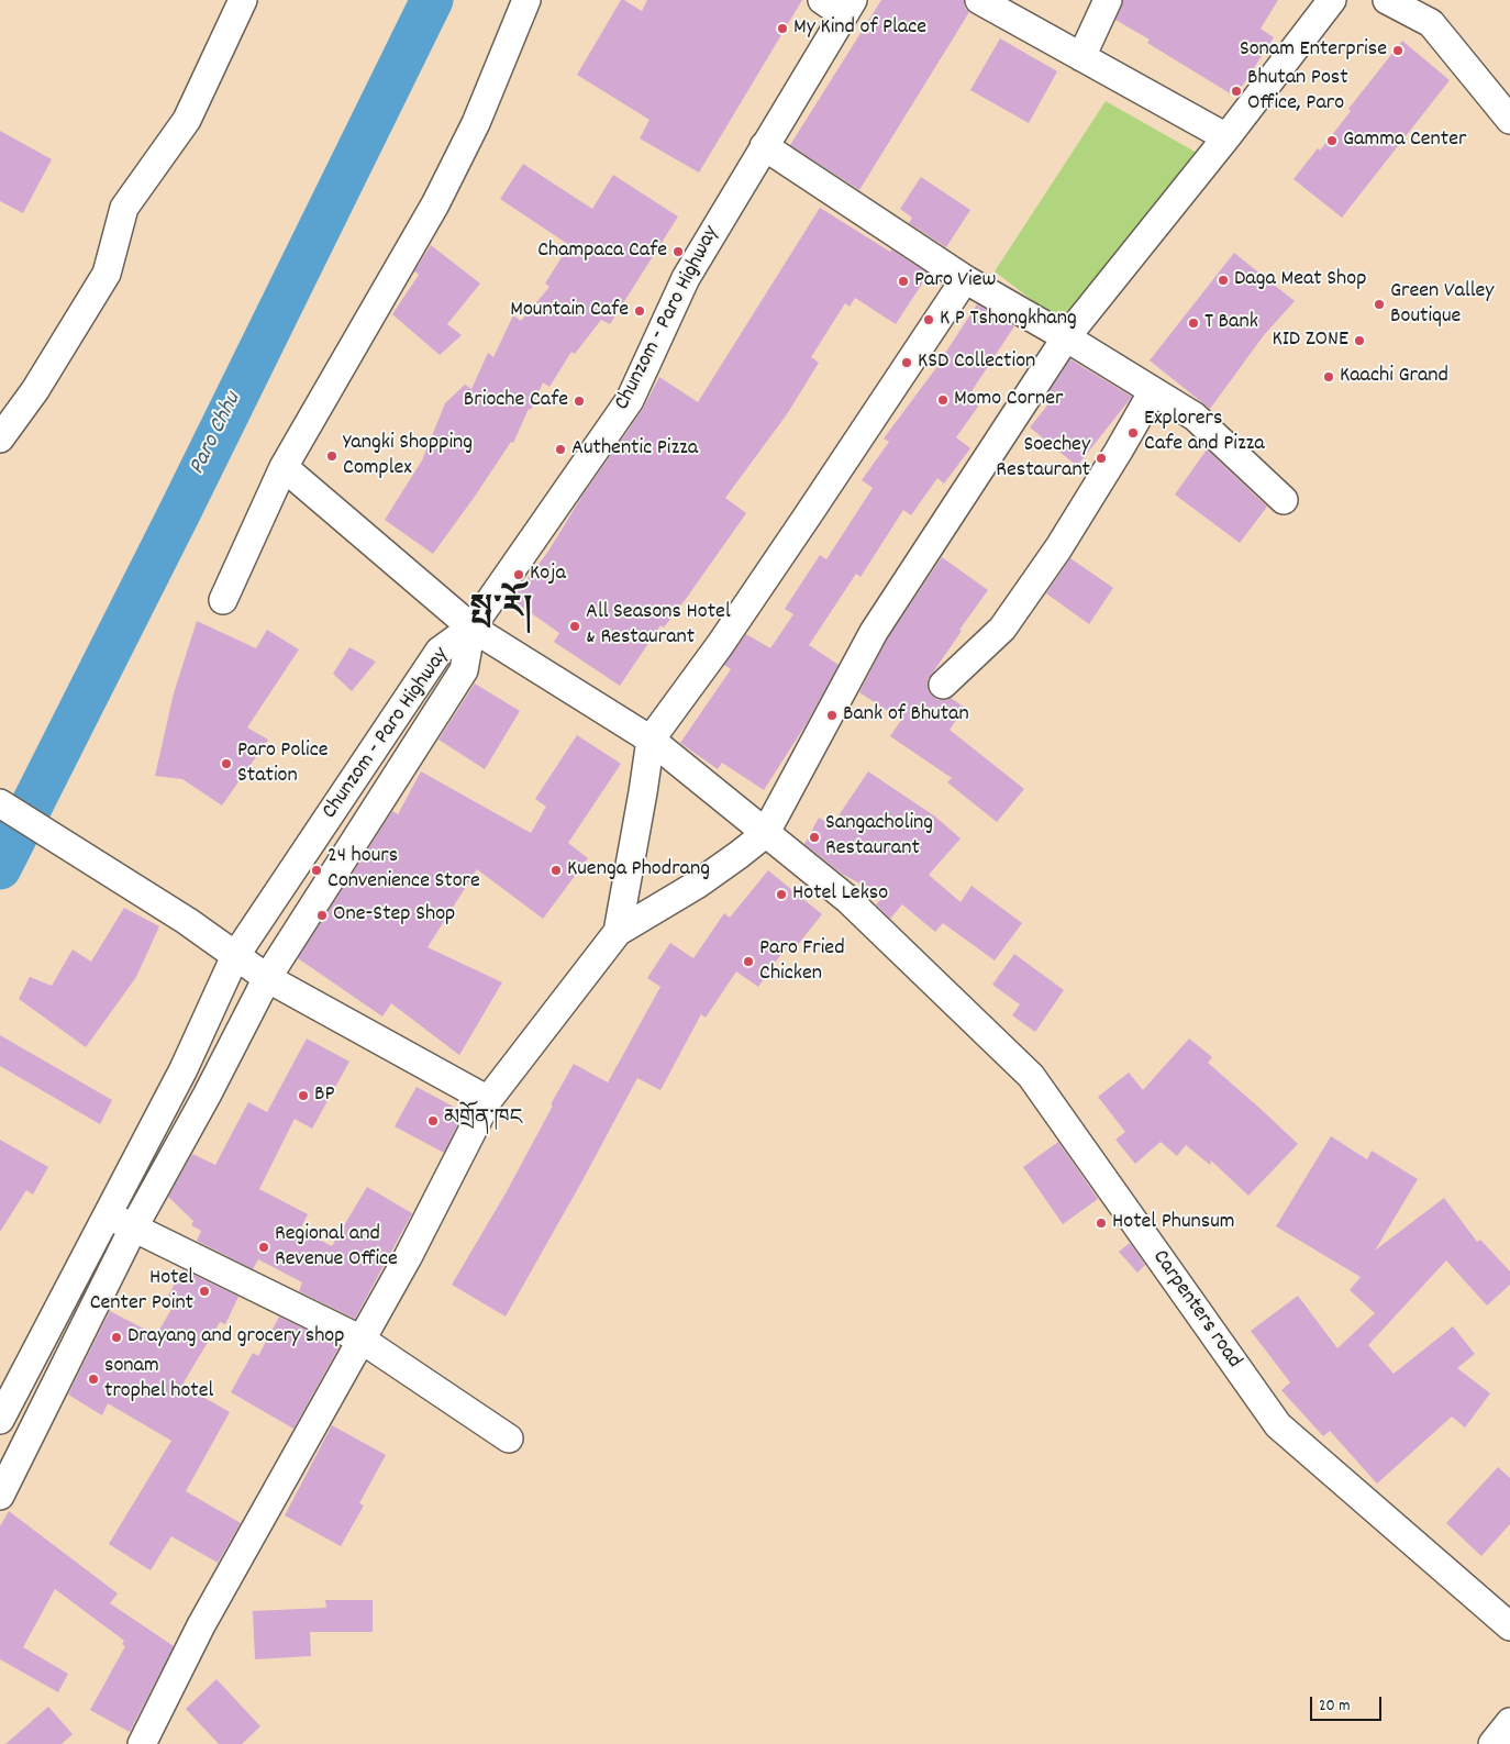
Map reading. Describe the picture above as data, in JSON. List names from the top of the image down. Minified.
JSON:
{"streets":{"street":["Chunzom - Paro Highway","Carpenters road"]},"crossings":[["Chunzom - Paro Highway","Carpenters road"]],"districts":["སྤ་རོ།"],"water":["Paro Chhu"],"places":["My Kind of Place","Sonam Enterprise","Bhutan Post Office, Paro","Gamma Center","Champaca Cafe","Daga Meat Shop","Paro View","Green Valley Boutique","Mountain Cafe","K P Tshongkhang","T Bank","KID ZONE","KSD Collection","Kaachi Grand","Momo Corner","Brioche Cafe","Explorers Cafe and Pizza","Authentic Pizza","Yangki Shopping Complex","Soechey Restaurant","Koja","All Seasons Hotel & Restaurant","Bank of Bhutan","Paro Police Station","Sangacholing Restaurant","24 hours Convenience Store","Kuenga Phodrang","Hotel Lekso","One-Step Shop","Paro Fried Chicken","BP","མགྲོན་ཁང","Hotel Phunsum","Regional and Revenue Office","Hotel Center Point","Drayang and grocery shop","sonam trophel hotel"],"scale_bar":"20 m"}
